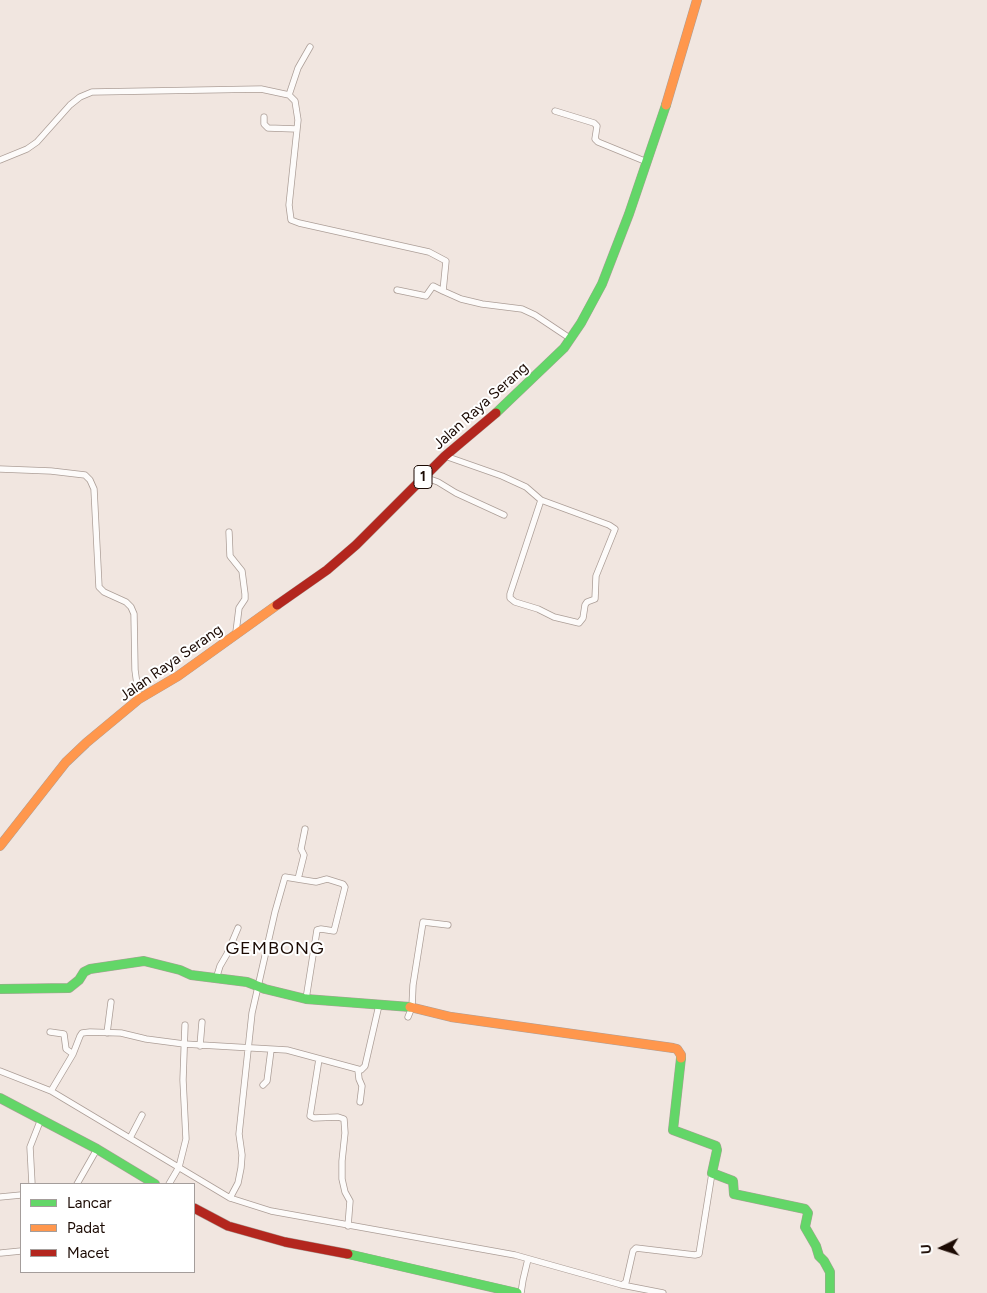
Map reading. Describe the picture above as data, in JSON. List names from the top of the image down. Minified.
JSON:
{"streets":{"main road":["Jalan Raya Serang","1"]},"districts":["GEMBONG"],"legend":["Lancar","Padat","Macet"],"north":"left"}
